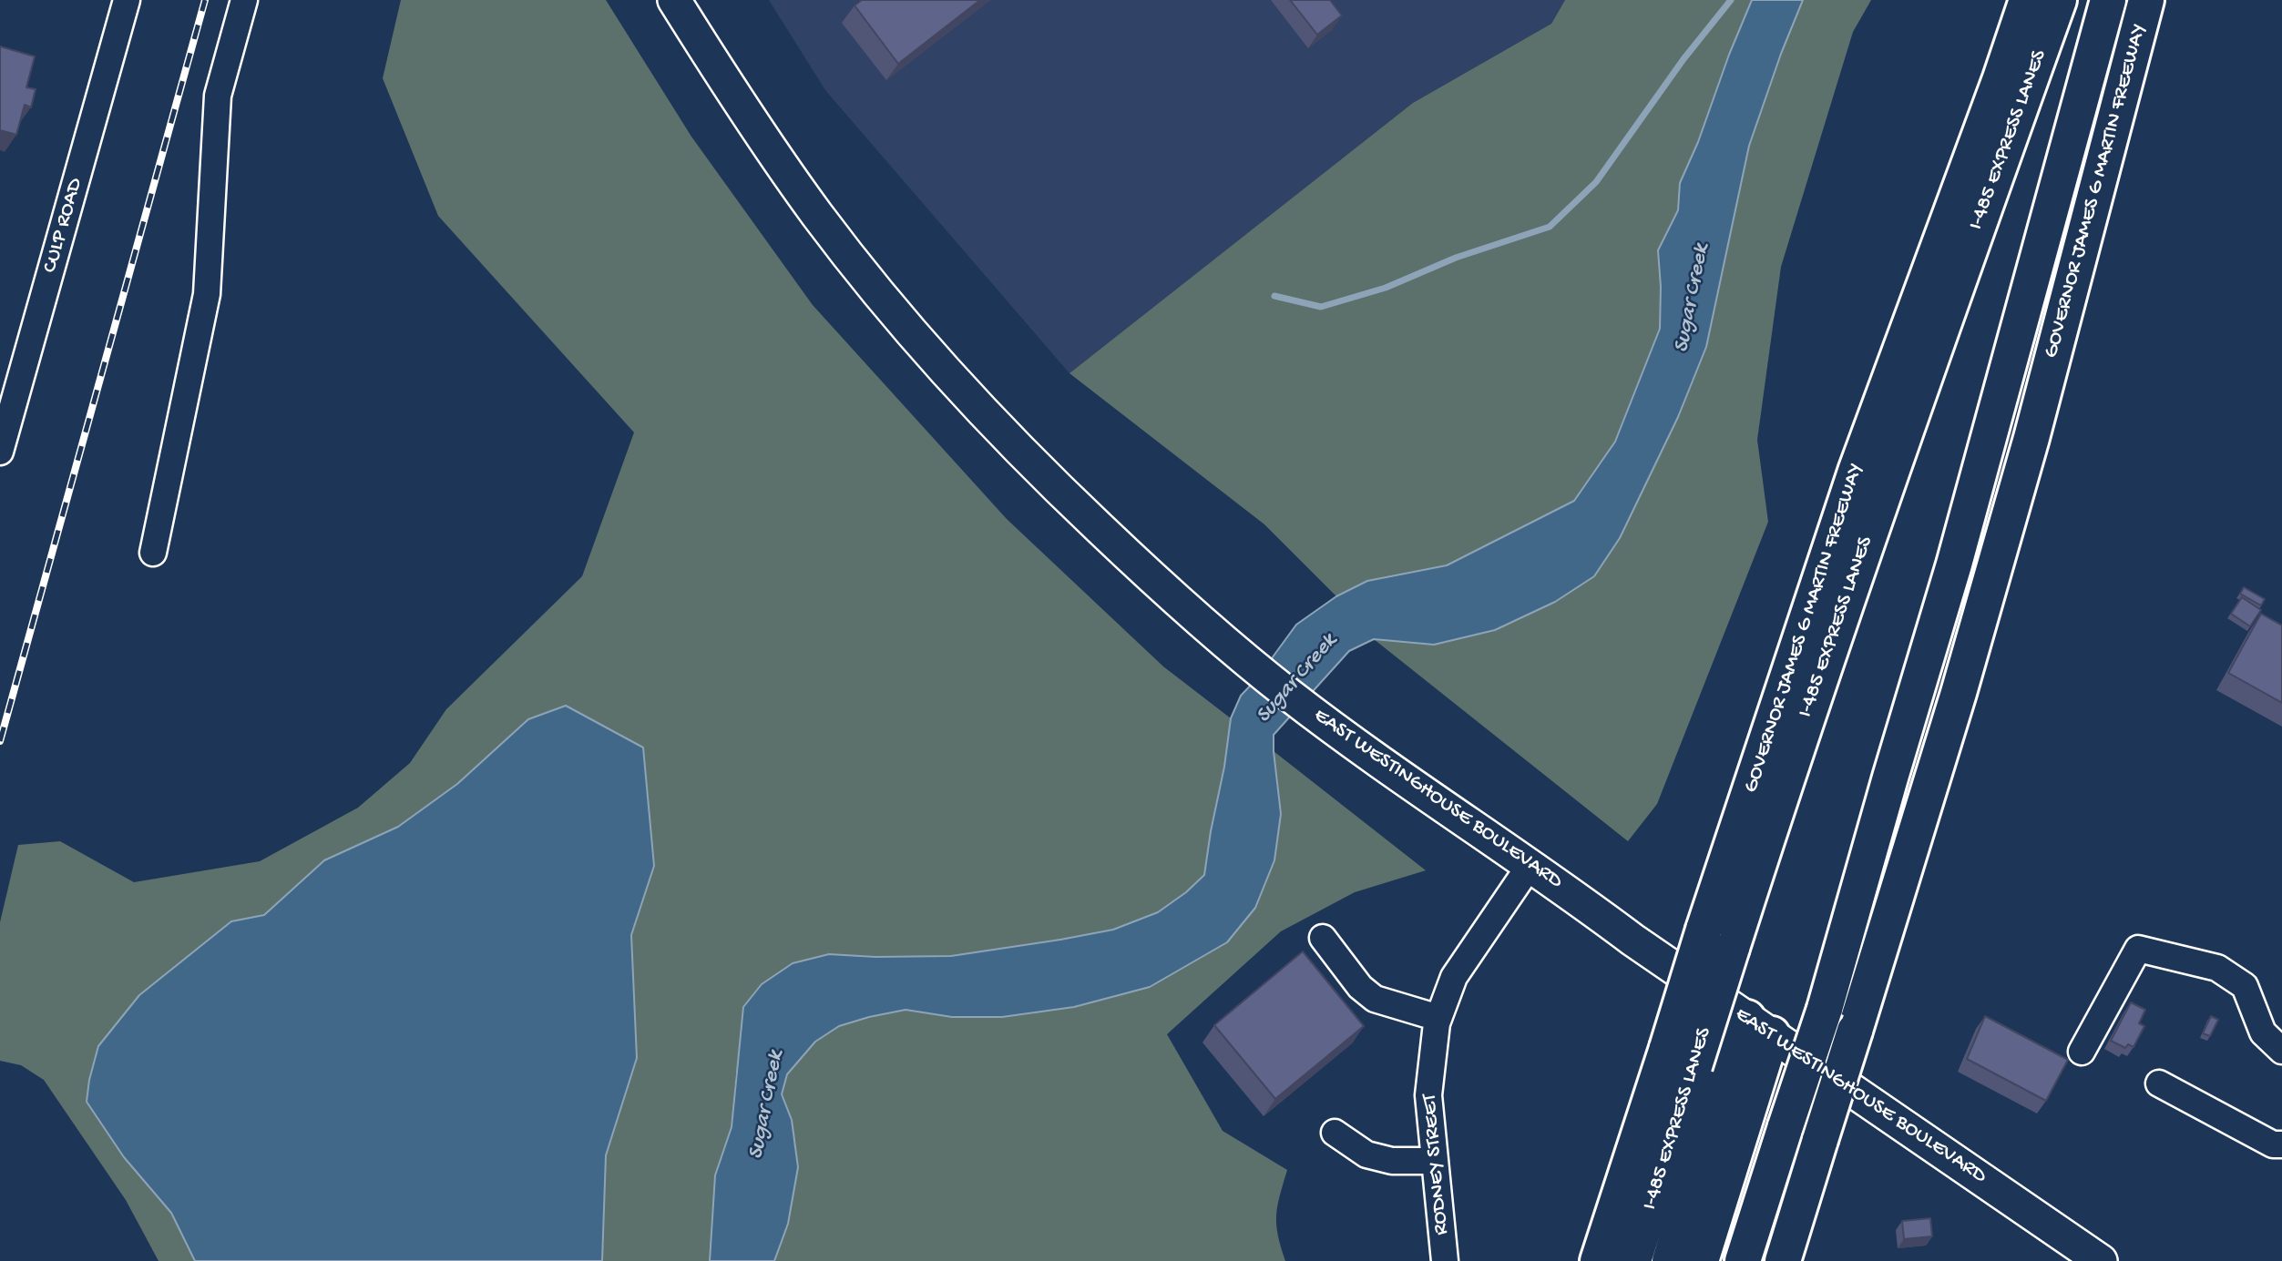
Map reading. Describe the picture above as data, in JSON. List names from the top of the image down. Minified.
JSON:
{"streets":{"highway":["I-485 EXPRESS LANES","GOVERNOR JAMES G MARTIN FREEWAY"],"main road":["EAST WESTINGHOUSE BOULEVARD"],"street":["CULP ROAD","RODNEY STREET"]},"crossings":[["I-485 EXPRESS LANES","GOVERNOR JAMES G MARTIN FREEWAY"],["EAST WESTINGHOUSE BOULEVARD","RODNEY STREET"]],"water":["Sugar Creek"]}
